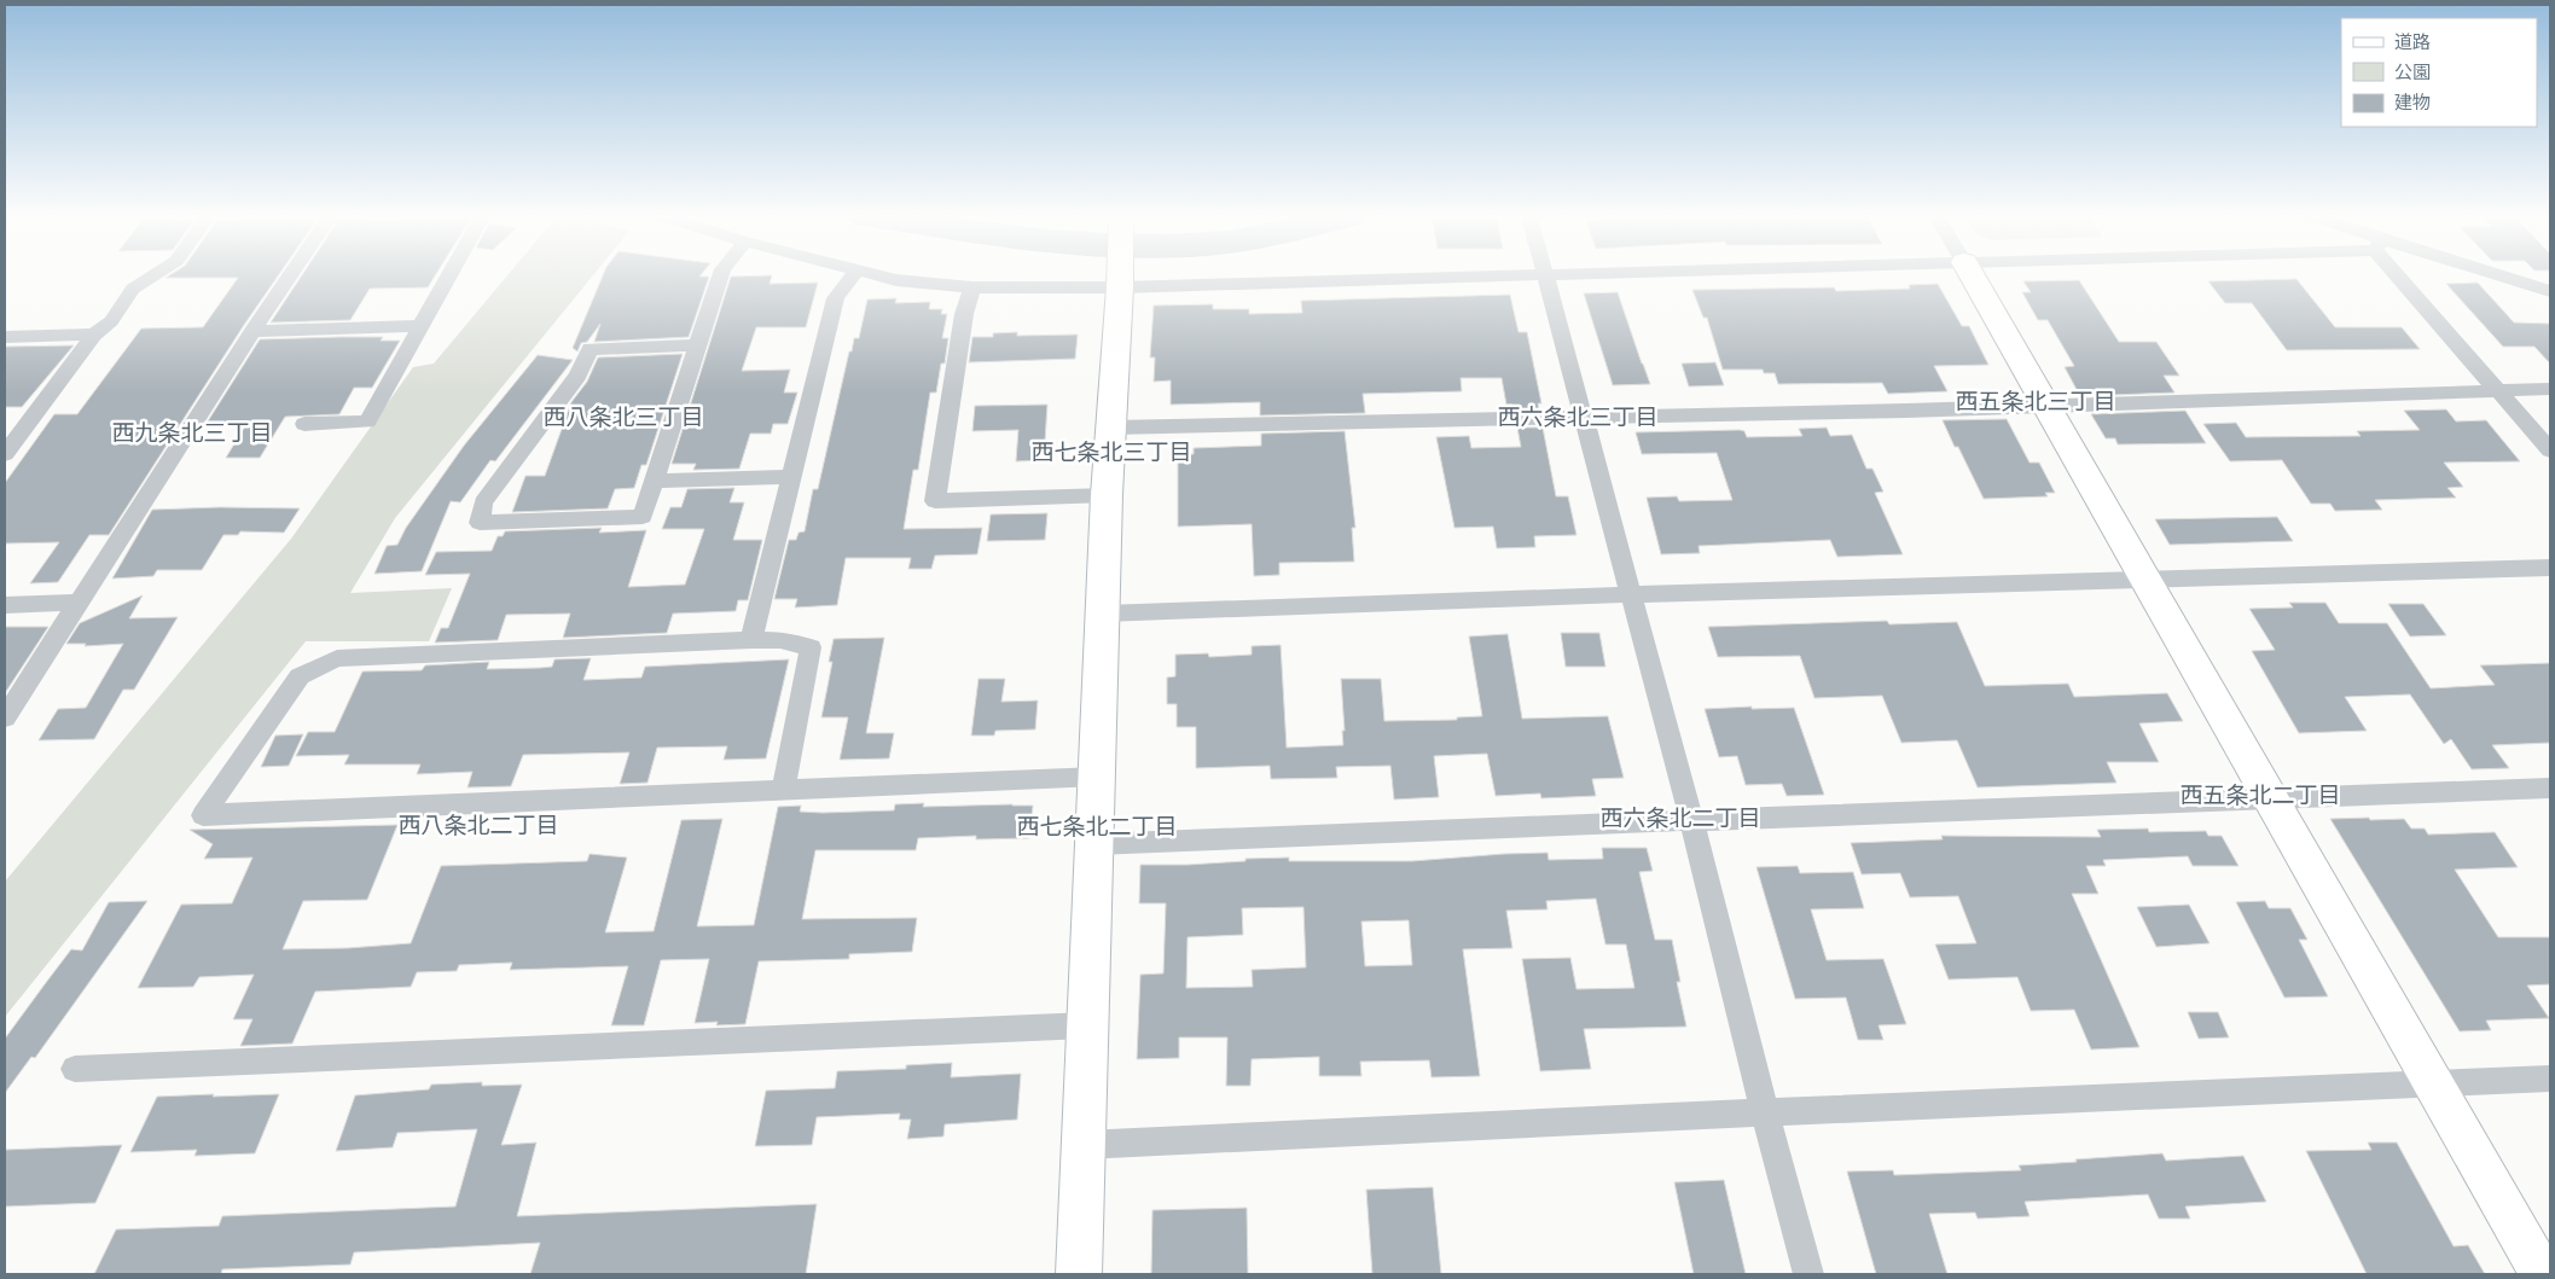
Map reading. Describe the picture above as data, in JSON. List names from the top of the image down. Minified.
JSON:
{"districts":["西五条北三丁目","西八条北三丁目","西六条北三丁目","西九条北三丁目","西七条北三丁目","西五条北二丁目","西六条北二丁目","西八条北二丁目","西七条北二丁目"],"legend":["道路","公園","建物"]}
